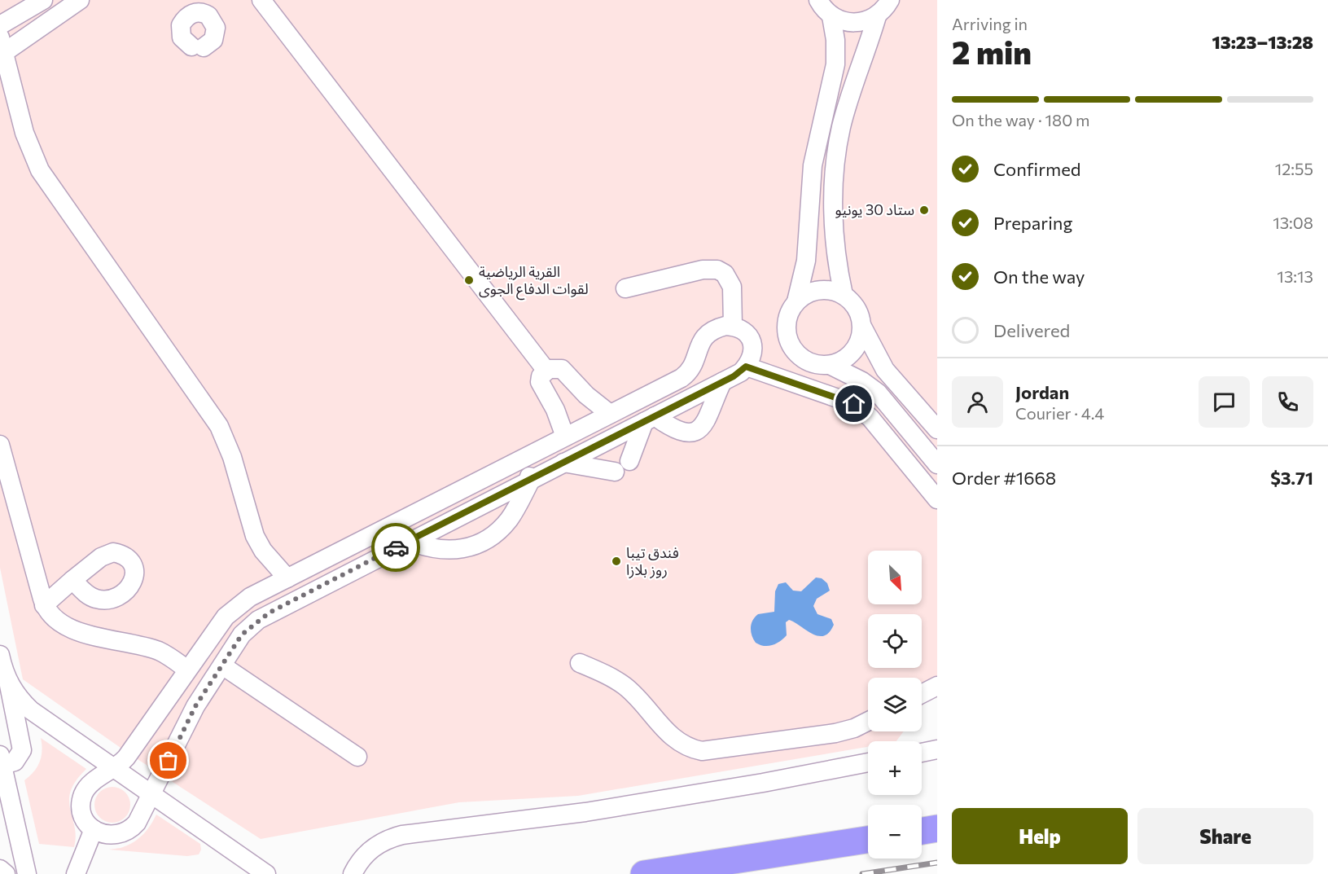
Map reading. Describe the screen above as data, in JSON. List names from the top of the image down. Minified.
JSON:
{"places":["ستاد 30 يونيو","القرية الرياضية لقوات الدفاع الجوى","فندق تيبا روز بلازا"],"north":"bottom right","page":{"heading":["2 min","Arriving in","13:23–13:28"],"panel":["Jordan","Courier · 4.4","Order #1668","$3.71"],"bar":"On the way · 180 m","list":[["Confirmed","12:55"],["Preparing","13:08"],["On the way","13:13"],"Delivered"],"map_buttons":["+","−"],"buttons":["Help","Share"]}}
